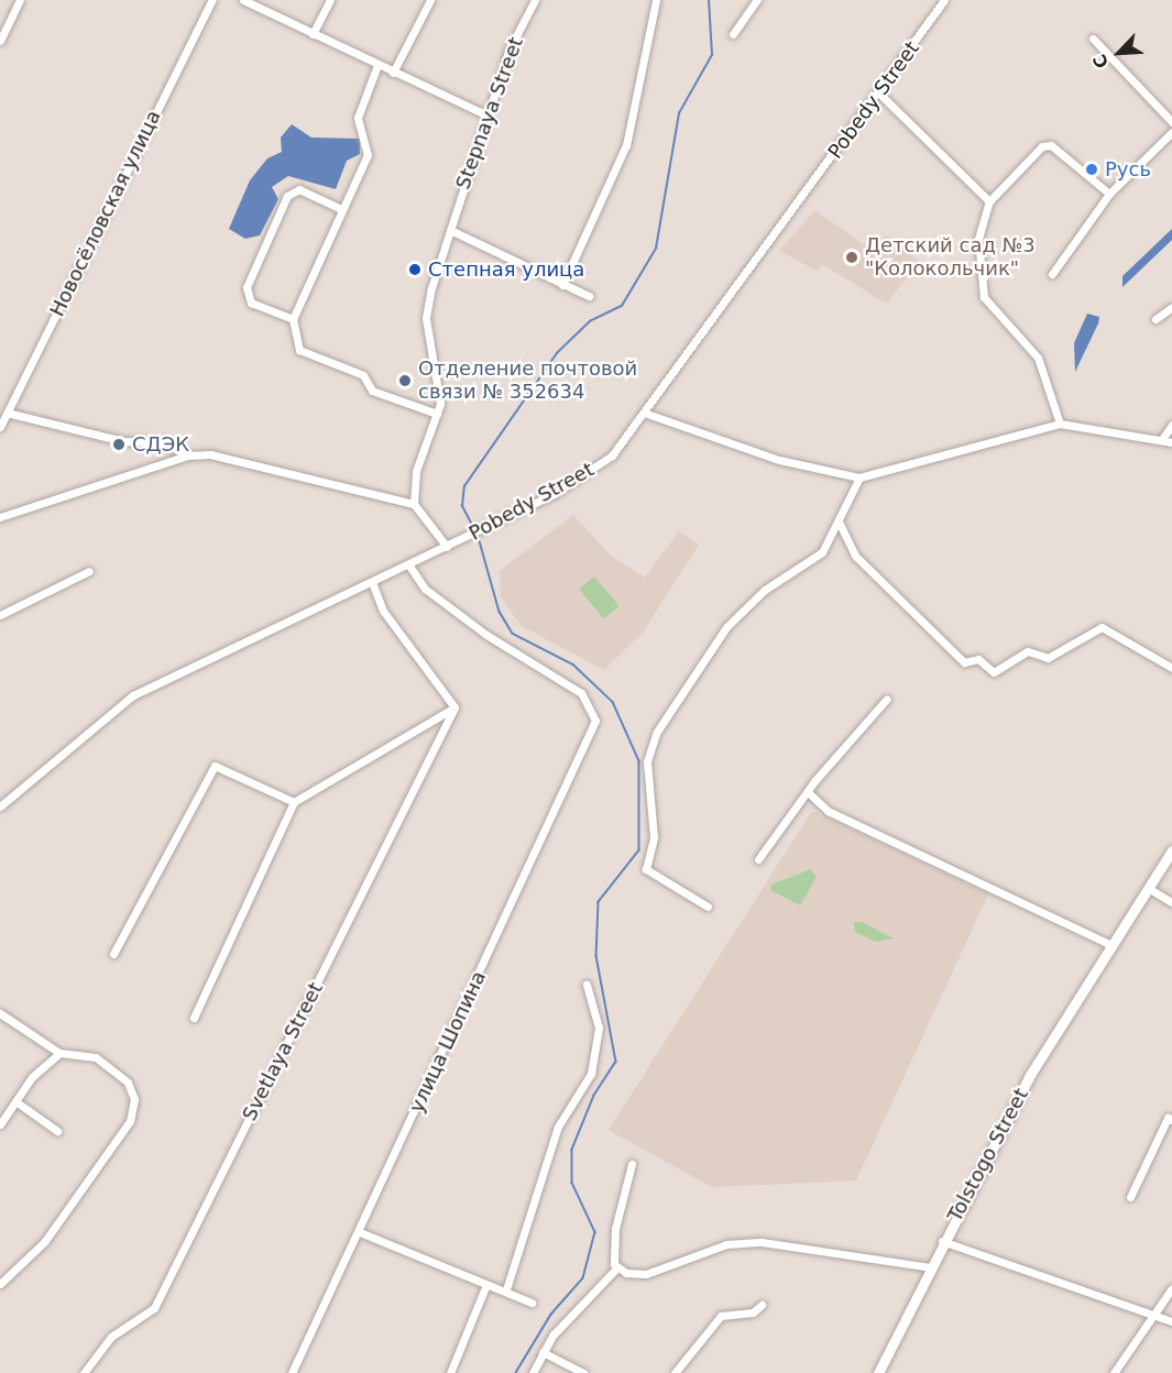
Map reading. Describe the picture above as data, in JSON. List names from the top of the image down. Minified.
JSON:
{"streets":{"main road":["Tolstogo Street"],"street":["Pobedy Street","Stepnaya Street","Новосёловская улица","улица Шопина","Svetlaya Street"]},"crossings":[["Pobedy Street","улица Шопина"]],"places":["Русь","Детский сад №3 \"Колокольчик\"","Степная улица","Отделение почтовой связи № 352634","СДЭК"],"north":"bottom left"}
